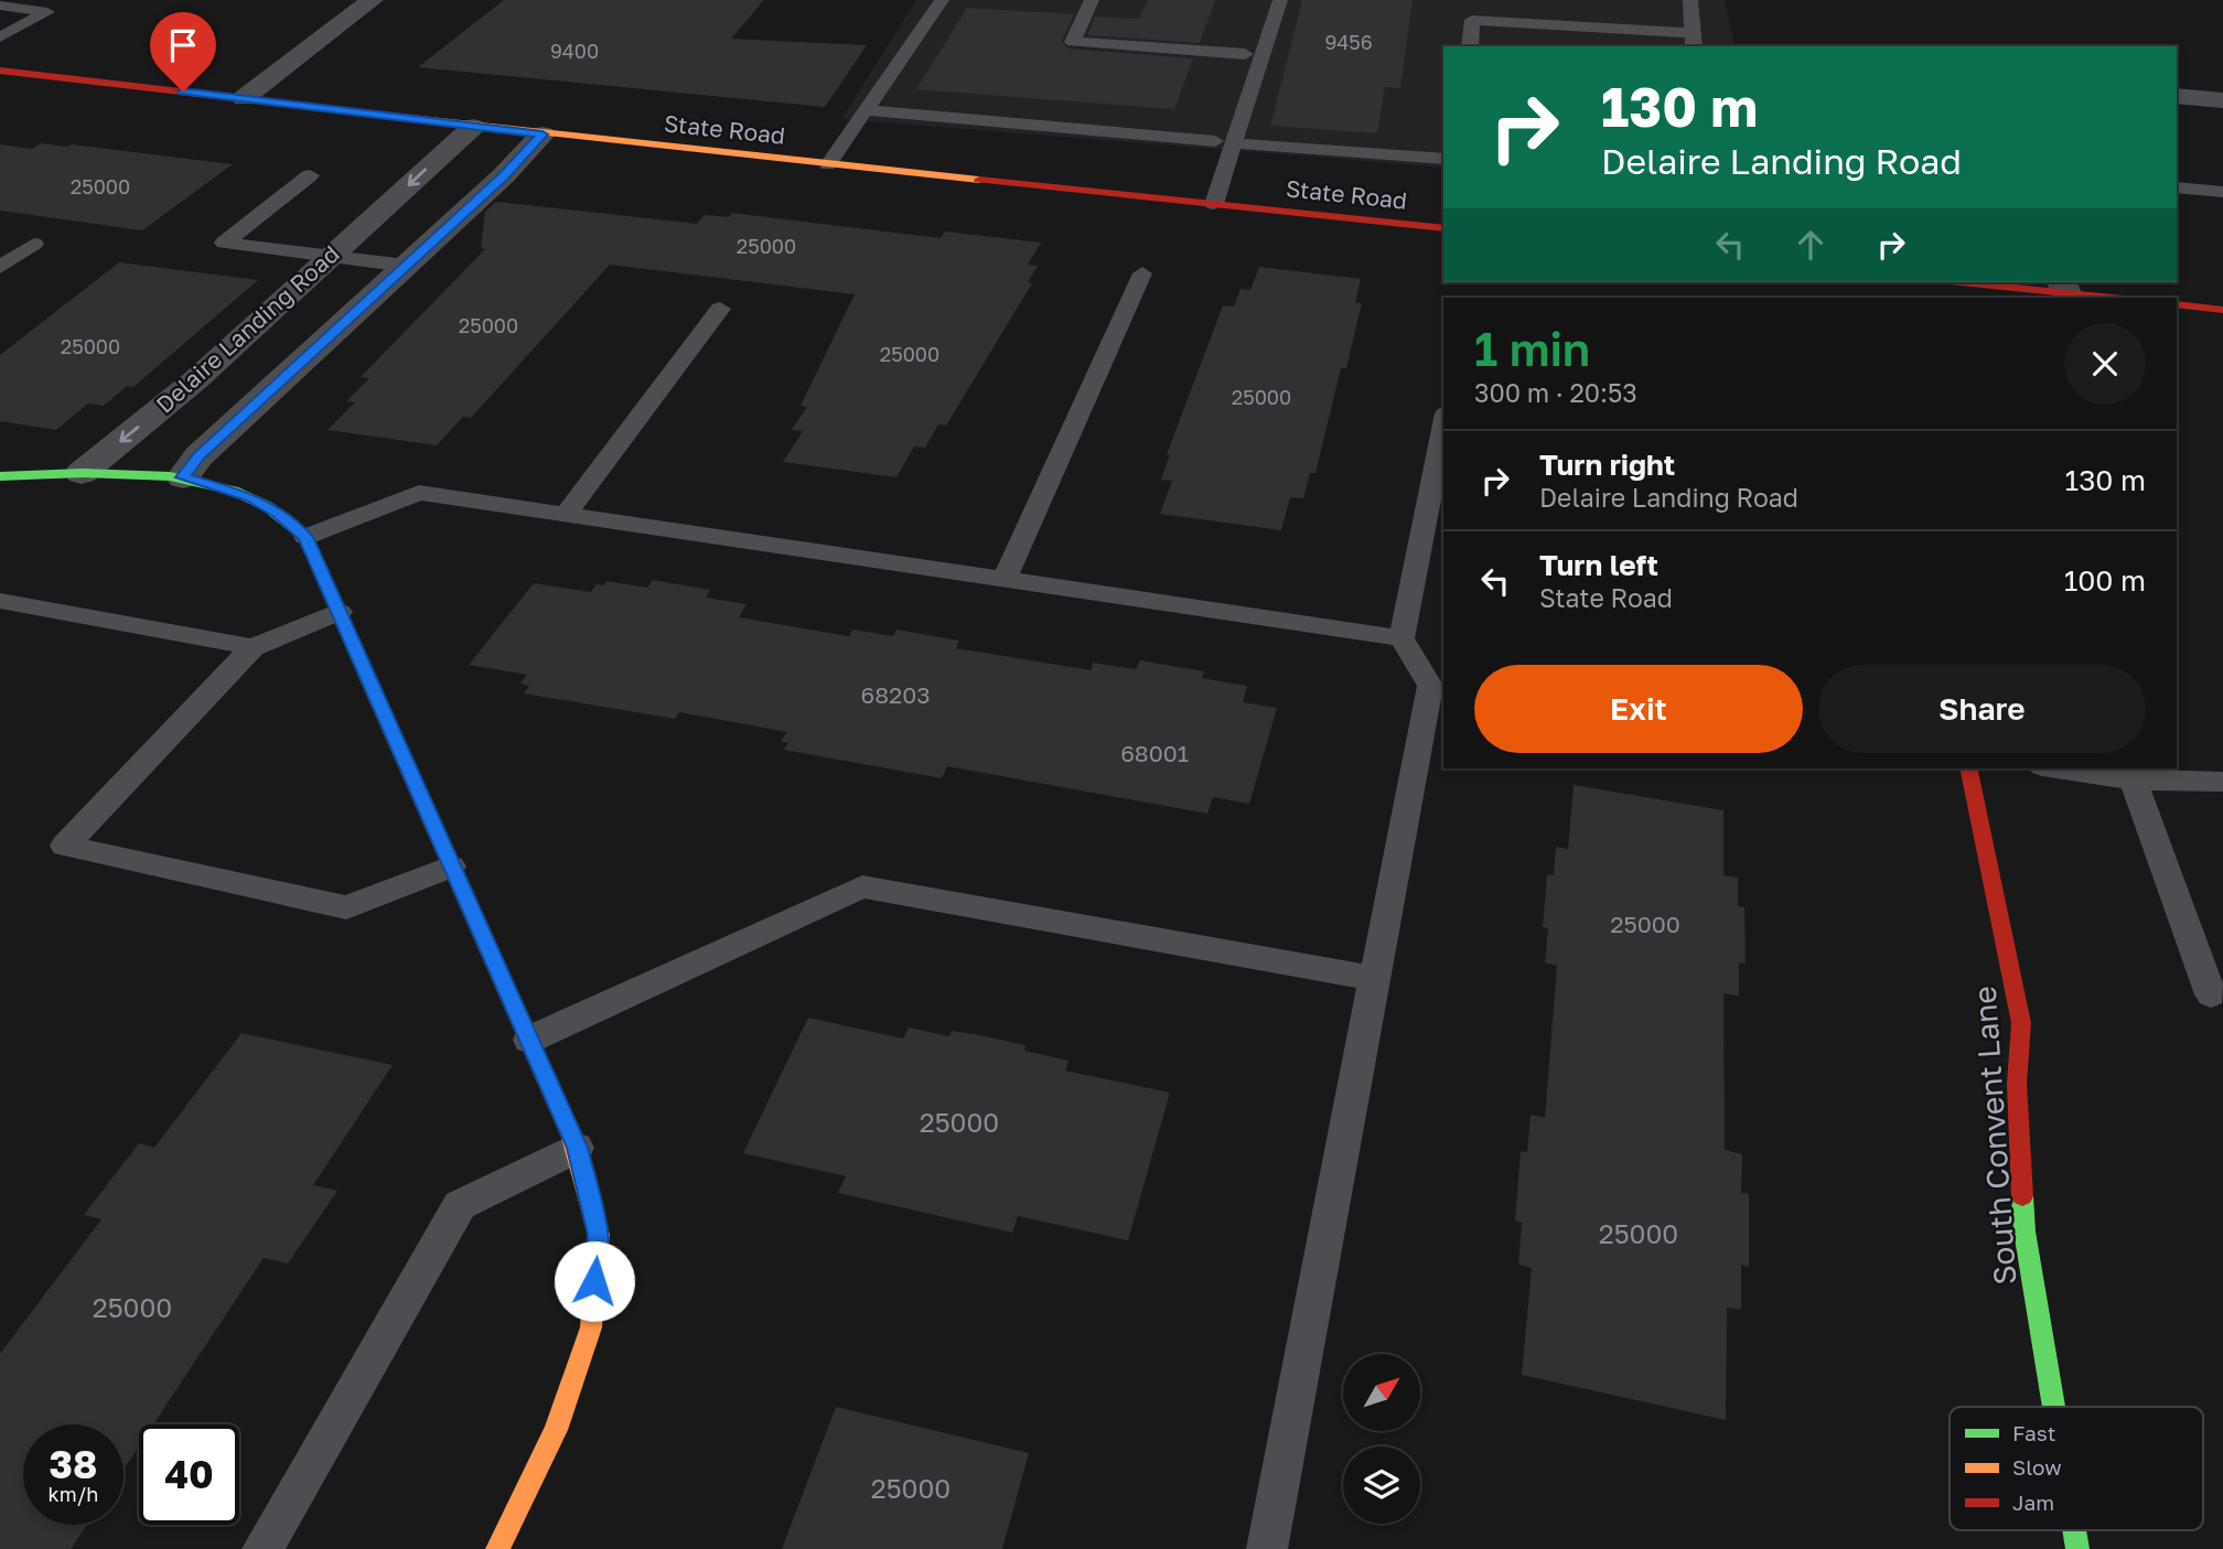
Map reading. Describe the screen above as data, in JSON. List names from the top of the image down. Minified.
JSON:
{"streets":{"main road":["State Road","South Convent Lane"],"street":["Delaire Landing Road"]},"crossings":[["State Road","Delaire Landing Road"]],"house_numbers":["9456","9400","25000","25000","25000","25000","25000","25000","68203","68001","25000","25000","25000","25000","25000"],"legend":["Fast","Slow","Jam"],"north":"top right","page":{"turn":["130 m","Delaire Landing Road"],"heading":["1 min","300 m · 20:53"],"list":[{"name":"Turn right","note":"Delaire Landing Road","value":"130 m"},{"name":"Turn left","note":"State Road","value":"100 m"}],"buttons":["Exit","Share"],"speed":"38 km/h","limit":"40"}}
